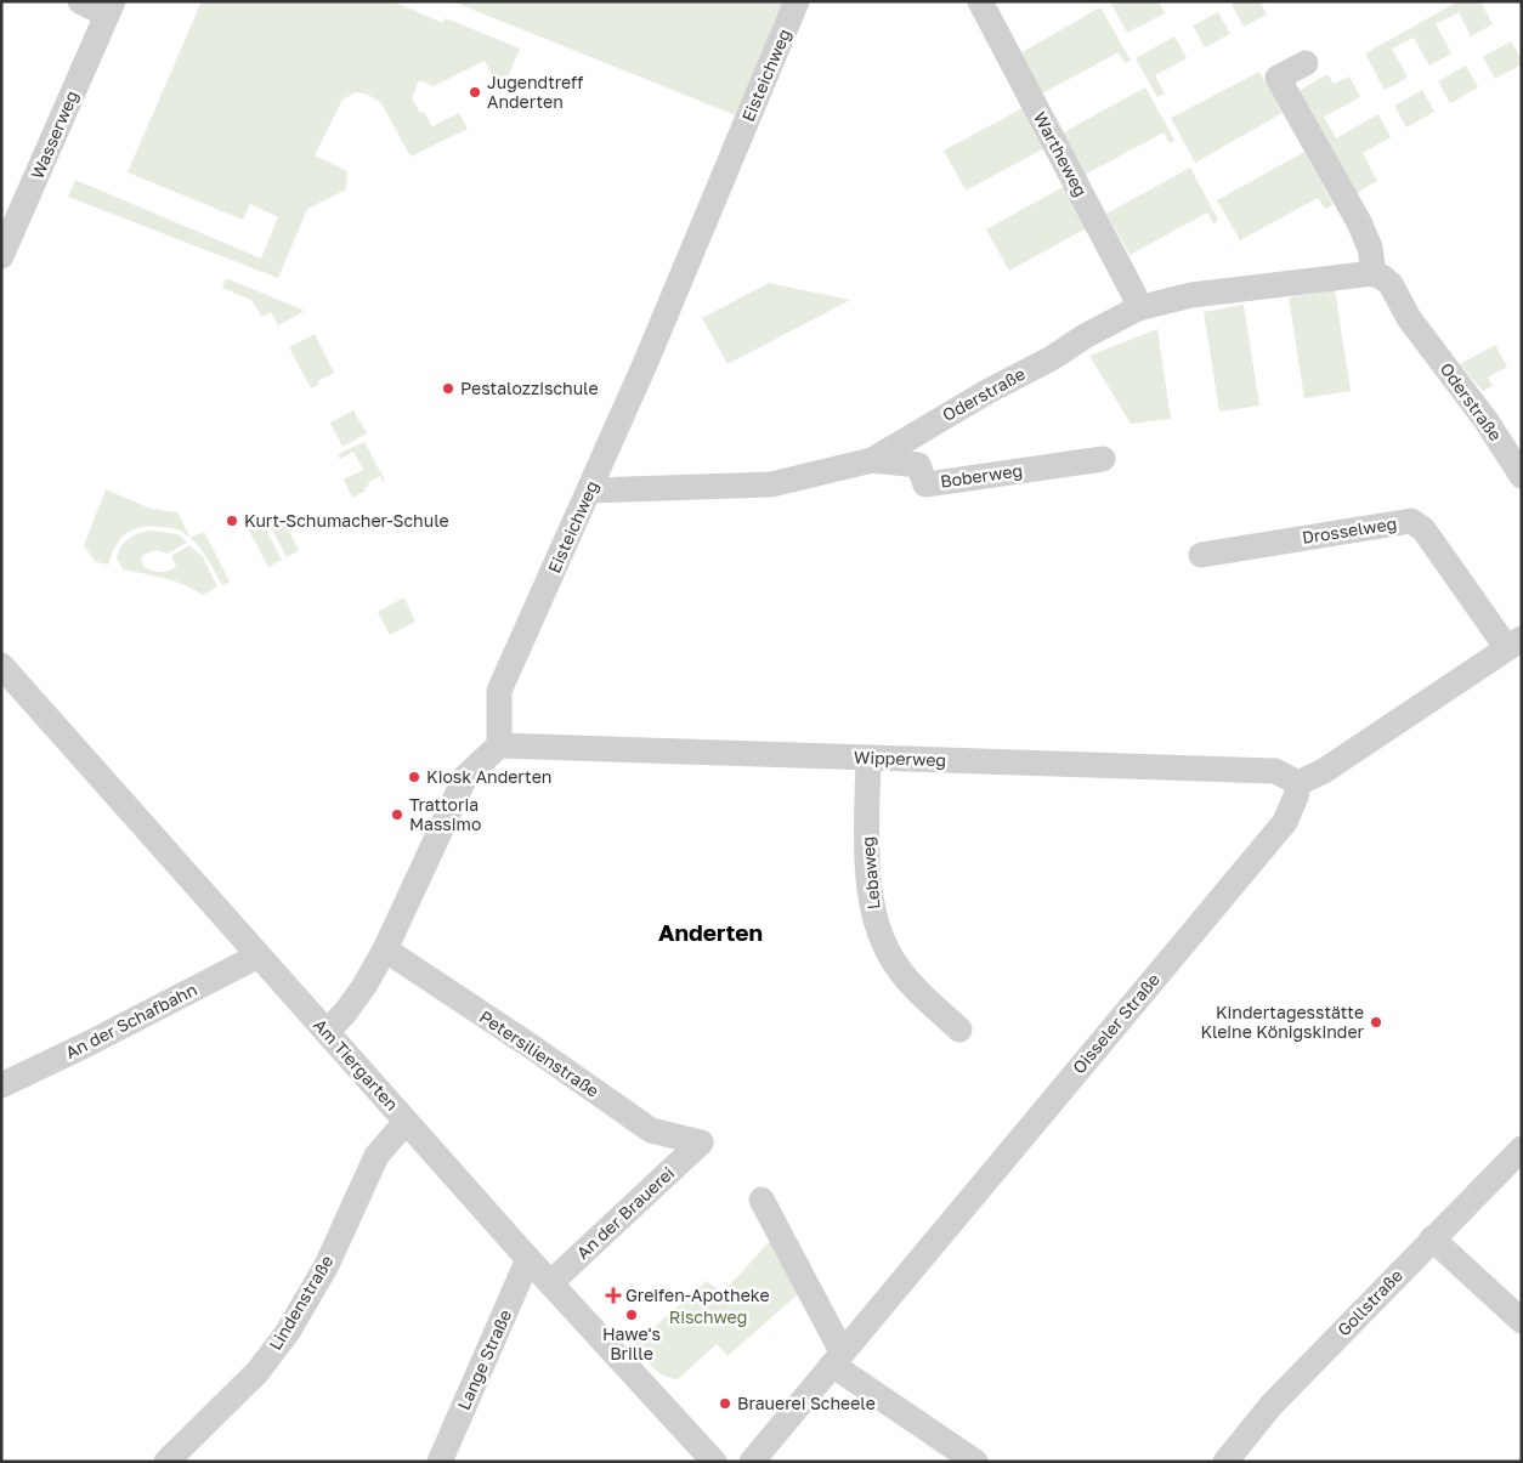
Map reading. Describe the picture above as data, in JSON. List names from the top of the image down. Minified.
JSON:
{"streets":{"street":["Eisteichweg","Wasserweg","Wartheweg","Oderstraße","Boberweg","Drosselweg","Wipperweg","Lebaweg","An der Schafbahn","Oisseler Straße","Petersilienstraße","Am Tiergarten","An der Brauerei","Lindenstraße","Gollstraße","Lange Straße"]},"crossings":[["Eisteichweg","Oderstraße"],["Eisteichweg","Wipperweg"],["Wartheweg","Oderstraße"],["Oderstraße","Boberweg"],["Wipperweg","Lebaweg"],["Wipperweg","Oisseler Straße"],["An der Schafbahn","Am Tiergarten"],["Petersilienstraße","An der Brauerei"],["Am Tiergarten","An der Brauerei"],["Am Tiergarten","Lindenstraße"],["Am Tiergarten","Lange Straße"]],"districts":["Anderten"],"parks":["Rischweg"],"places":{"other":["Jugendtreff Anderten","Pestalozzischule","Kurt-Schumacher-Schule","Kiosk Anderten","Trattoria Massimo","Kindertagesstätte Kleine Königskinder","Hawe's Brille","Brauerei Scheele"],"health":["Greifen-Apotheke"]}}
